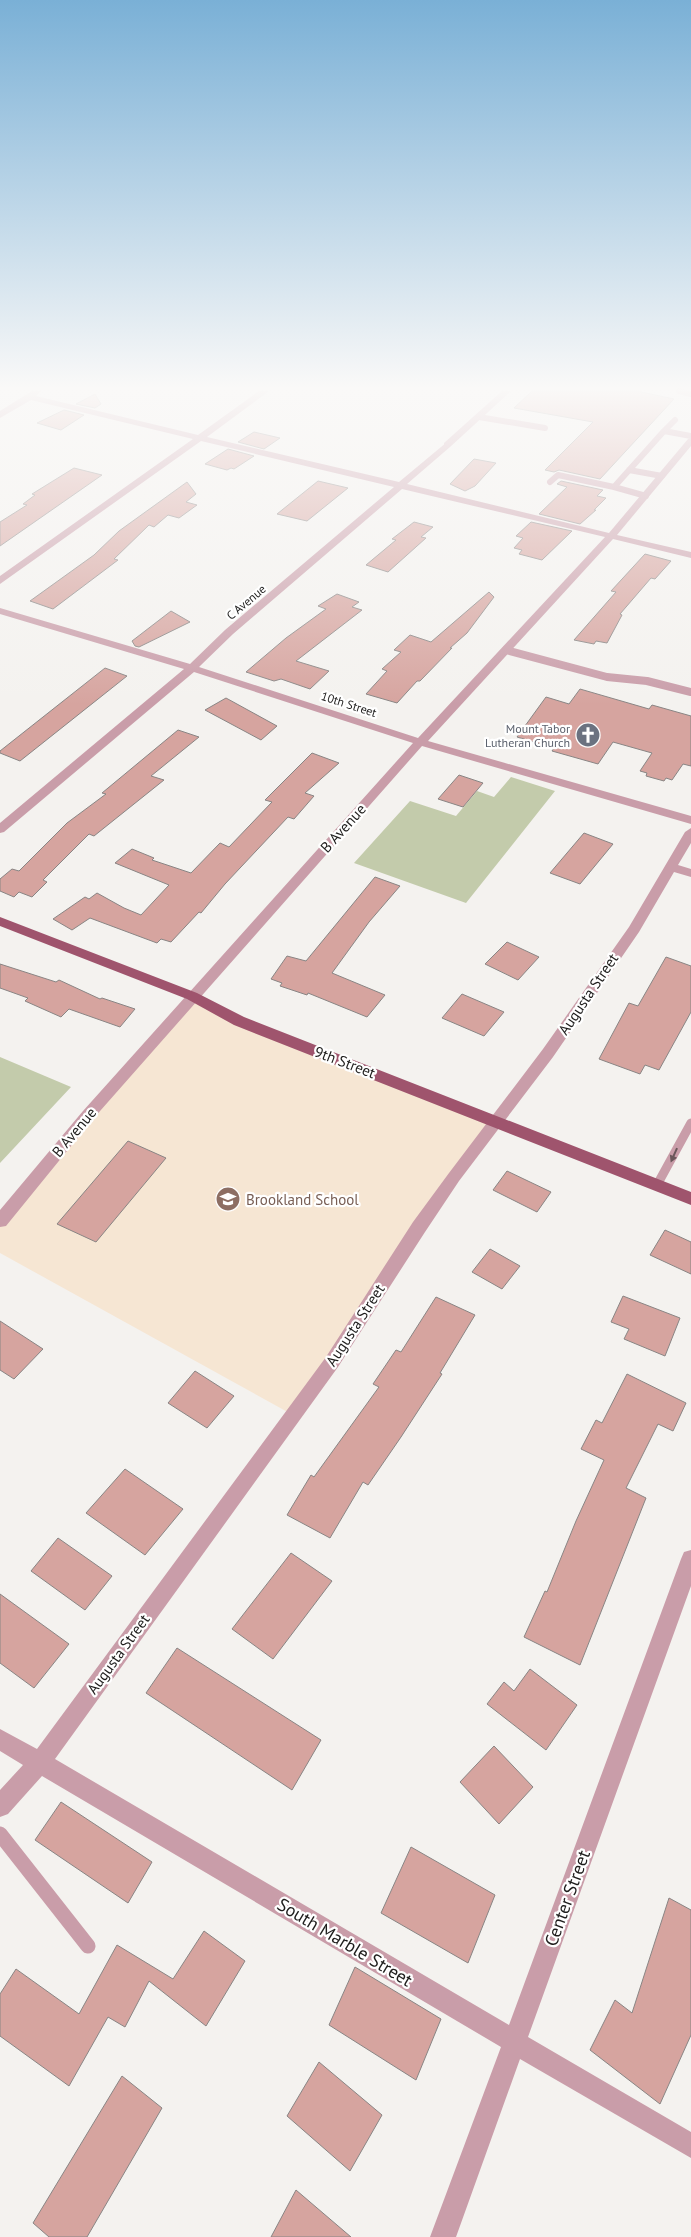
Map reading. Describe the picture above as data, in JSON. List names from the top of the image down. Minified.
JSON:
{"streets":{"main road":["9th Street"],"street":["C Avenue","10th Street","B Avenue","Augusta Street","Center Street","South Marble Street"]},"crossings":[["C Avenue","10th Street"],["10th Street","B Avenue"],["B Avenue","9th Street"],["Augusta Street","9th Street"],["Augusta Street","South Marble Street"],["Center Street","South Marble Street"]],"places":{"church":["Mount Tabor Lutheran Church"],"school or university":["Brookland School"]}}
